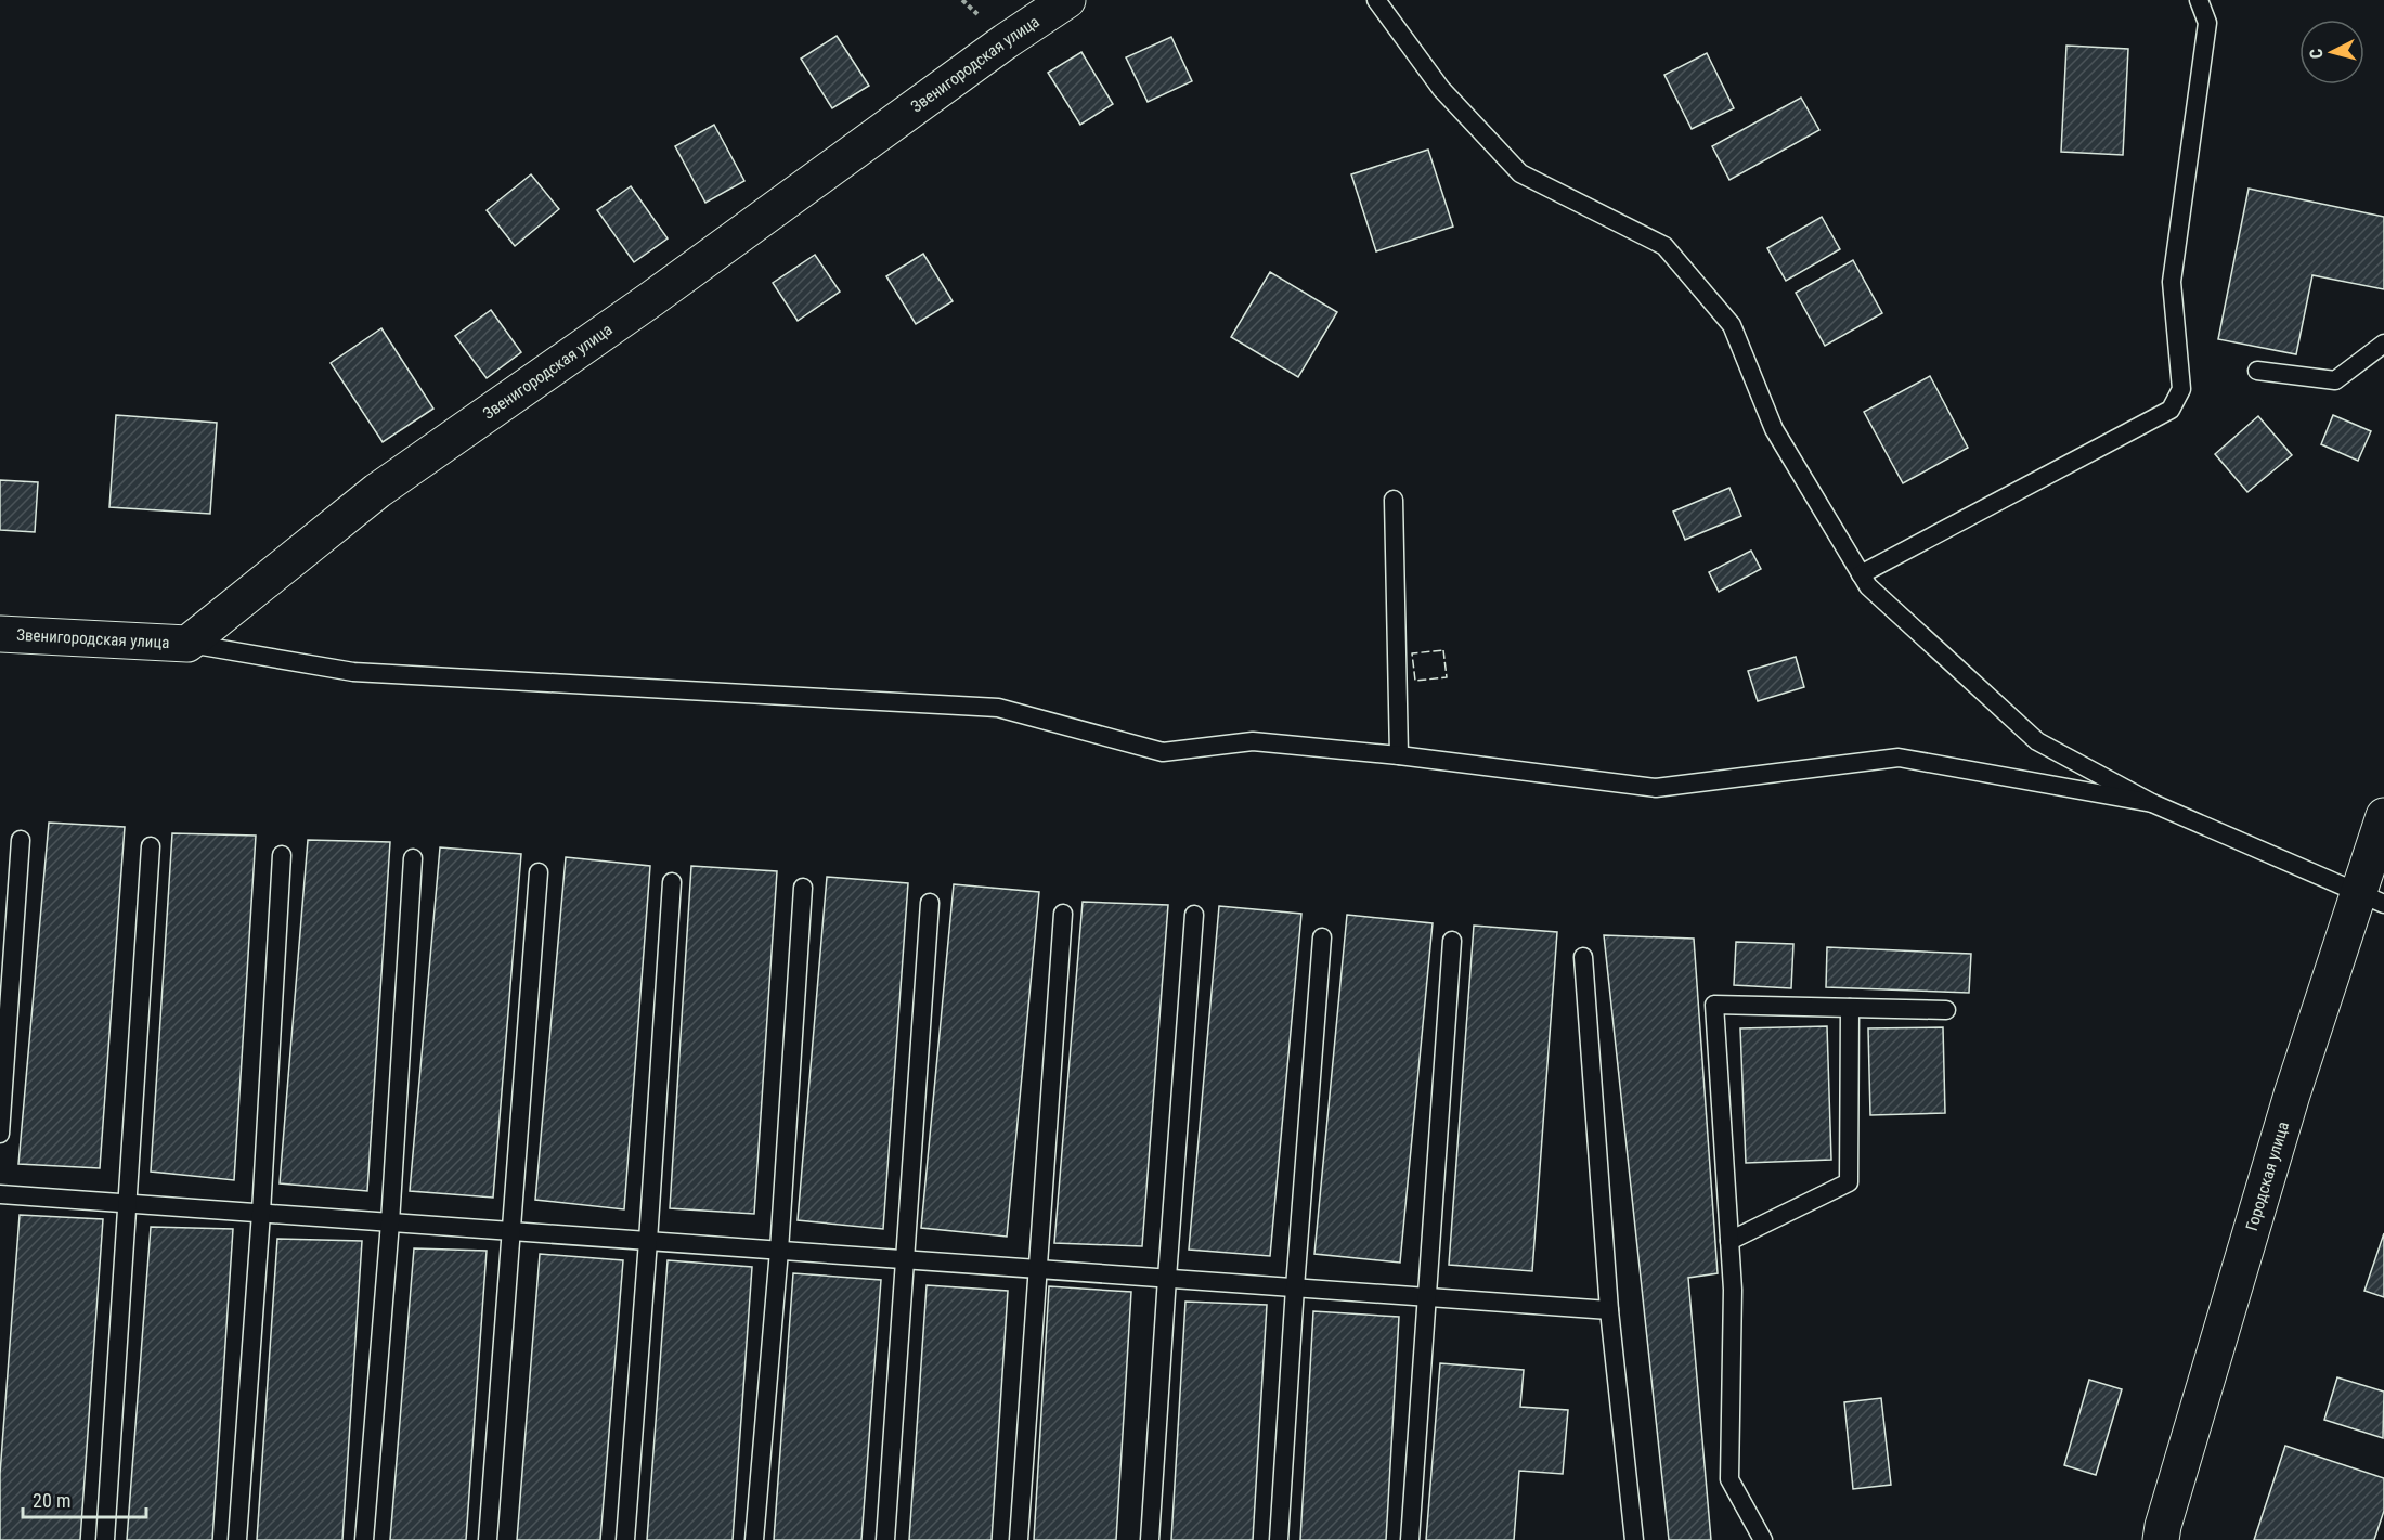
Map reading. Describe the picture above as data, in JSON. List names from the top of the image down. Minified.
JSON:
{"streets":{"street":["Звенигородская улица","Городская улица"]},"scale_bar":"20 m","north":"left"}
